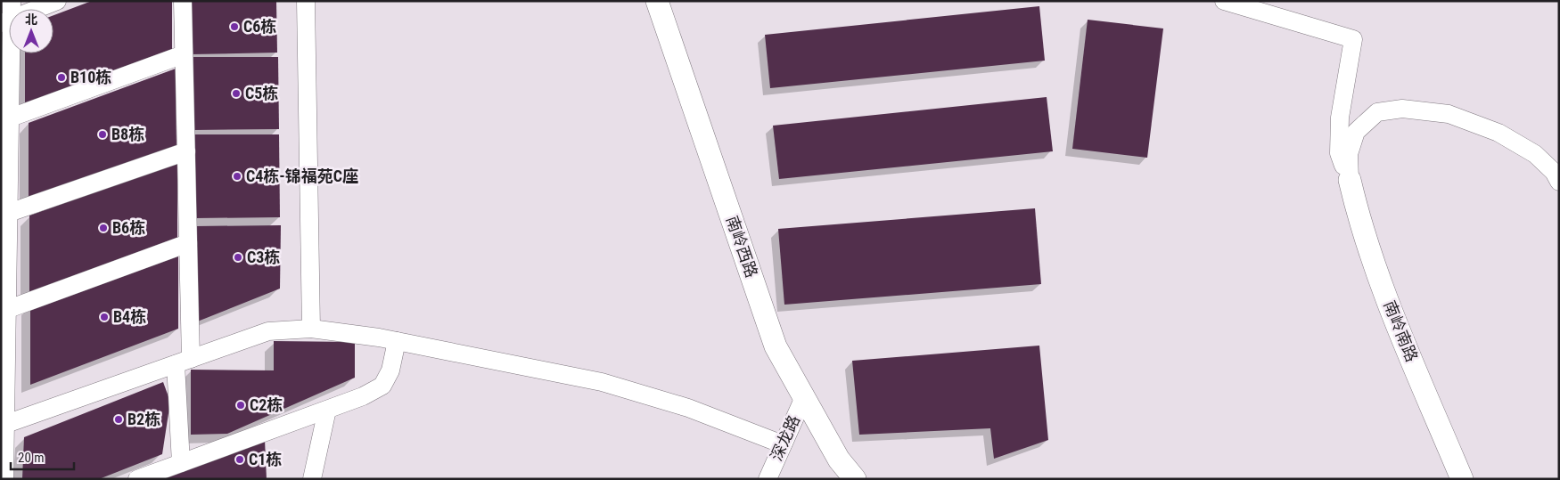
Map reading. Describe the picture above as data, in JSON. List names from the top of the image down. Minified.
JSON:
{"streets":{"street":["南岭西路","南岭南路","深龙路"]},"crossings":[["南岭西路","深龙路"]],"places":["C6栋","B10栋","C5栋","B8栋","C4栋-锦福苑C座","B6栋","C3栋","B4栋","C2栋","B2栋","C1栋"],"scale_bar":"20 m","north":"top"}
